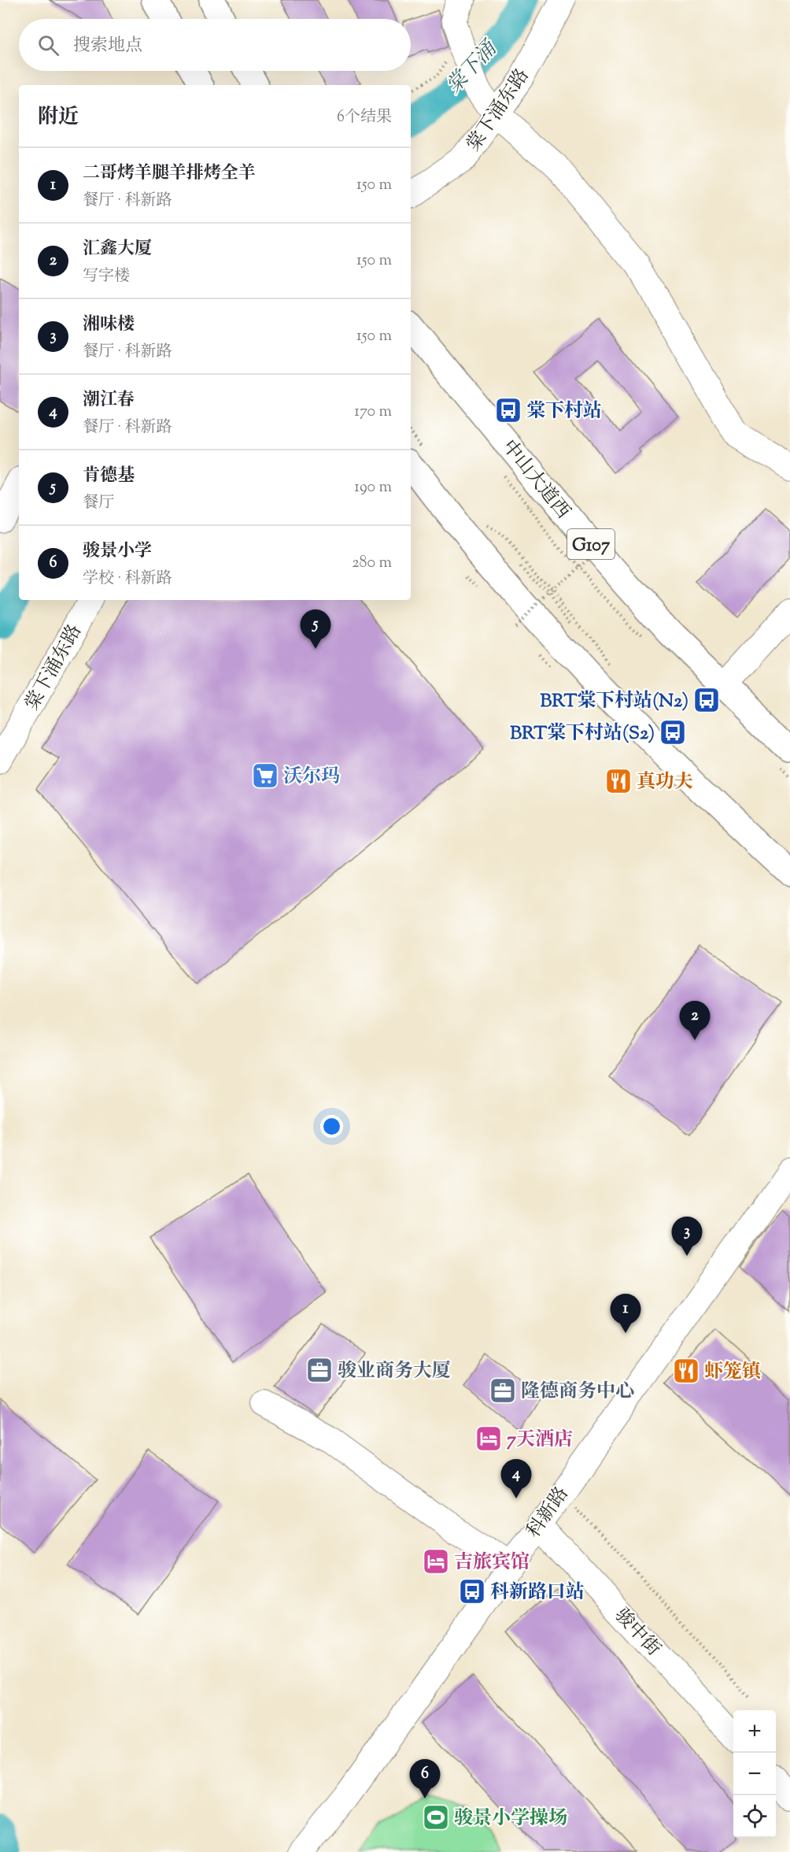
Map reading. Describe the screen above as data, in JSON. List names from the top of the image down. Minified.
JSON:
{"streets":{"highway":["中山大道西","G107"],"street":["棠下涌东路","科新路","骏中街"]},"crossings":[["科新路","骏中街"]],"water":["棠下涌"],"places":{"bus stop":["棠下村站","BRT棠下村站(N2)","BRT棠下村站(S2)","科新路口站"],"supermarket":["沃尔玛"],"restaurant":["真功夫","虾笼镇"],"office":["骏业商务大厦","隆德商务中心"],"hotel":["7天酒店","吉旅宾馆"],"sports":["骏景小学操场"]},"page":{"search":"搜索地点","heading":["附近","6个结果"],"list":[{"mark":"1","name":"二哥烤羊腿羊排烤全羊","note":"餐厅 · 科新路","value":"150 m"},{"mark":"2","name":"汇鑫大厦","note":"写字楼","value":"150 m"},{"mark":"3","name":"湘味楼","note":"餐厅 · 科新路","value":"150 m"},{"mark":"4","name":"潮江春","note":"餐厅 · 科新路","value":"170 m"},{"mark":"5","name":"肯德基","note":"餐厅","value":"190 m"},{"mark":"6","name":"骏景小学","note":"学校 · 科新路","value":"280 m"}],"pins":["5","2","3","1","4","6"],"map_buttons":["+","−"]}}
